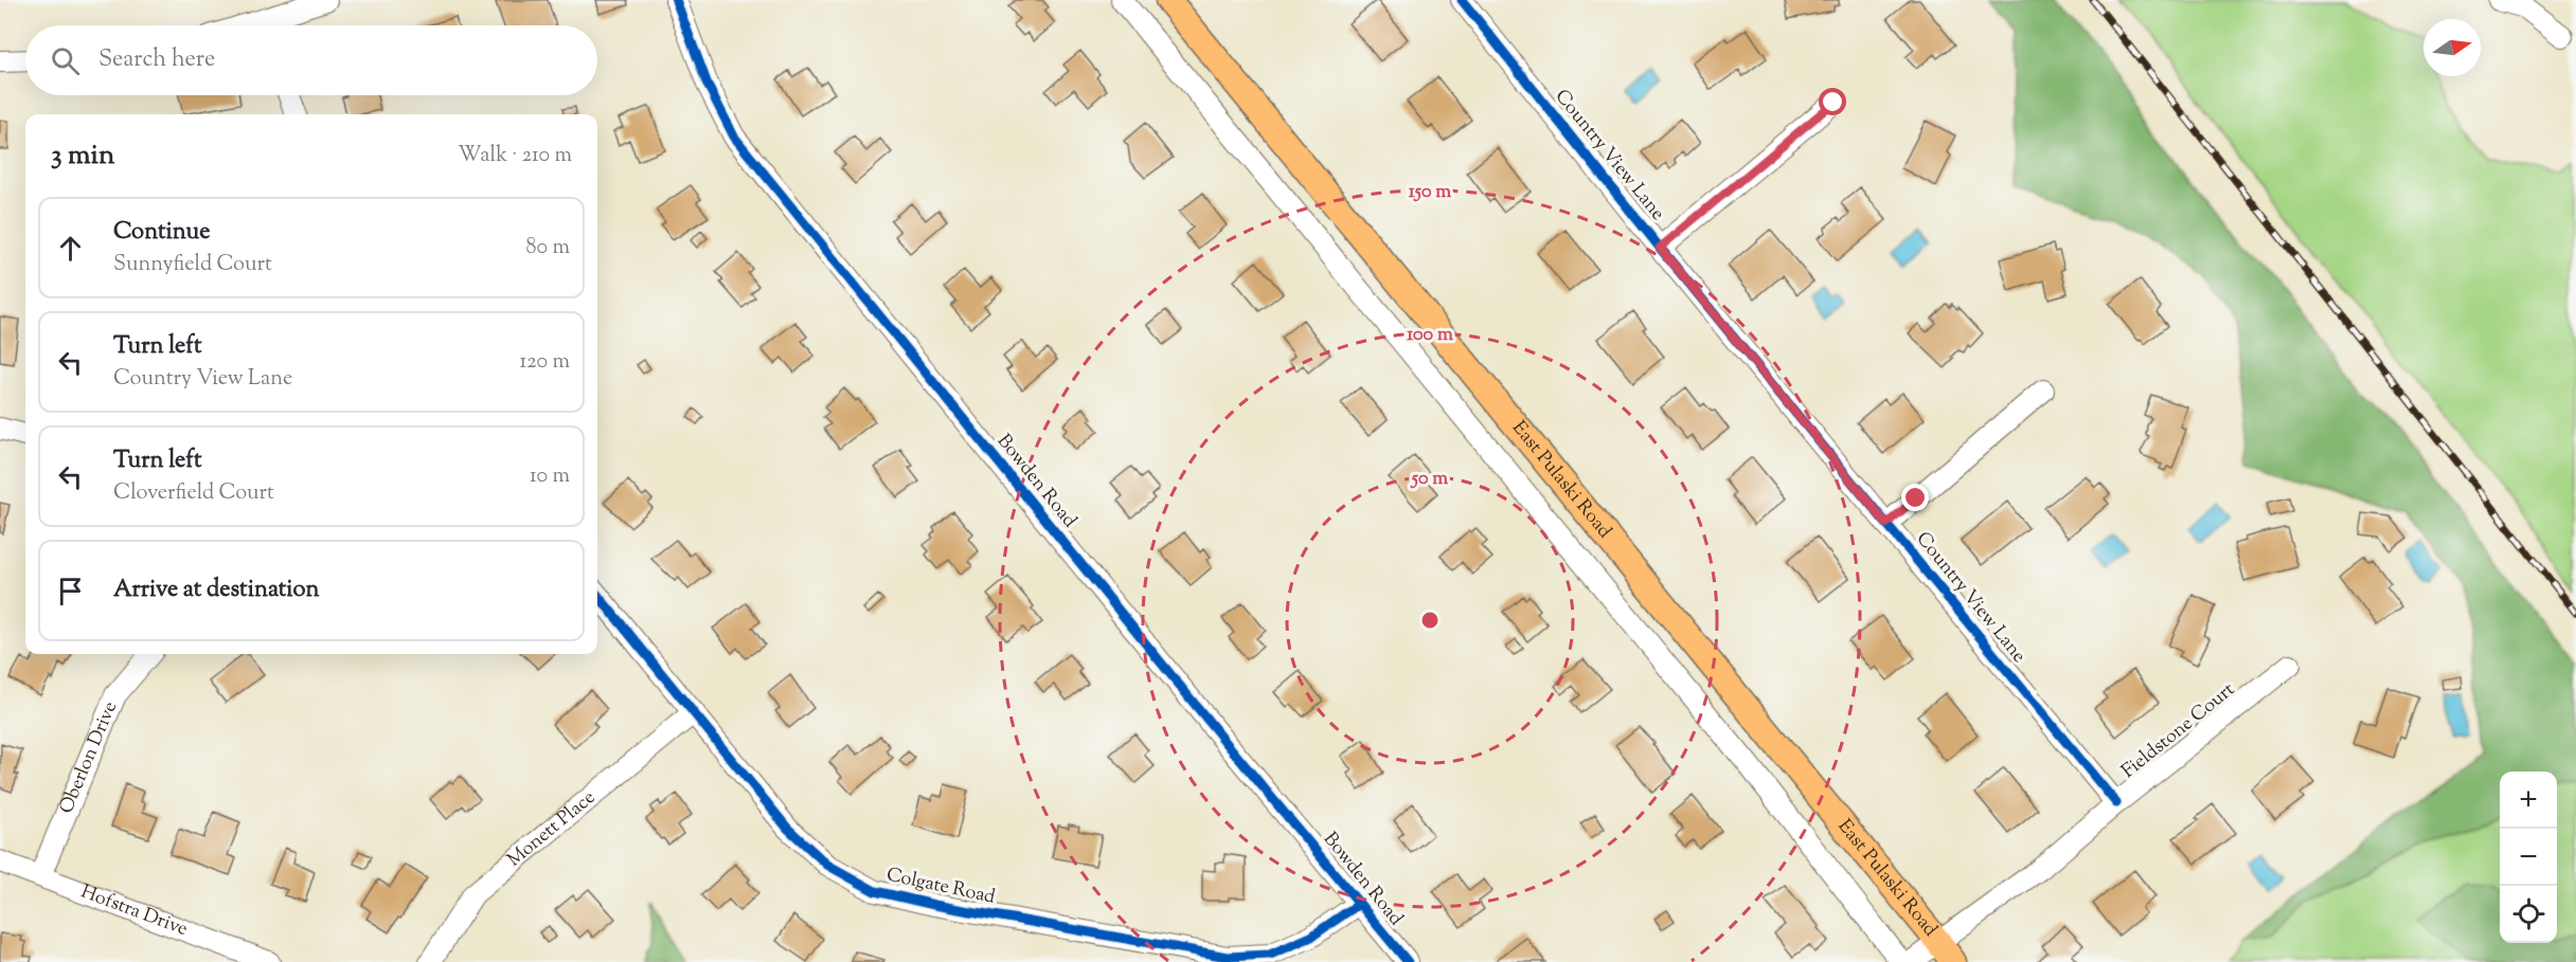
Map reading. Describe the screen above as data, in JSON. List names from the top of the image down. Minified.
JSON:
{"streets":{"main road":["East Pulaski Road"],"street":["Country View Lane","Bowden Road","Fieldstone Court","Oberlon Drive","Monett Place","Colgate Road","Hofstra Drive"]},"crossings":[["Country View Lane","Fieldstone Court"],["East Pulaski Road","Fieldstone Court"],["Bowden Road","Colgate Road"],["Oberlon Drive","Hofstra Drive"],["Monett Place","Colgate Road"]],"north":"right","page":{"search":"Search here","heading":["3 min","Walk · 210 m"],"list":[["Continue","Sunnyfield Court","80 m"],["Turn left","Country View Lane","120 m"],["Turn left","Cloverfield Court","10 m"],"Arrive at destination"],"map_buttons":["+","−"]},"rings":["150 m","100 m","50 m"]}
